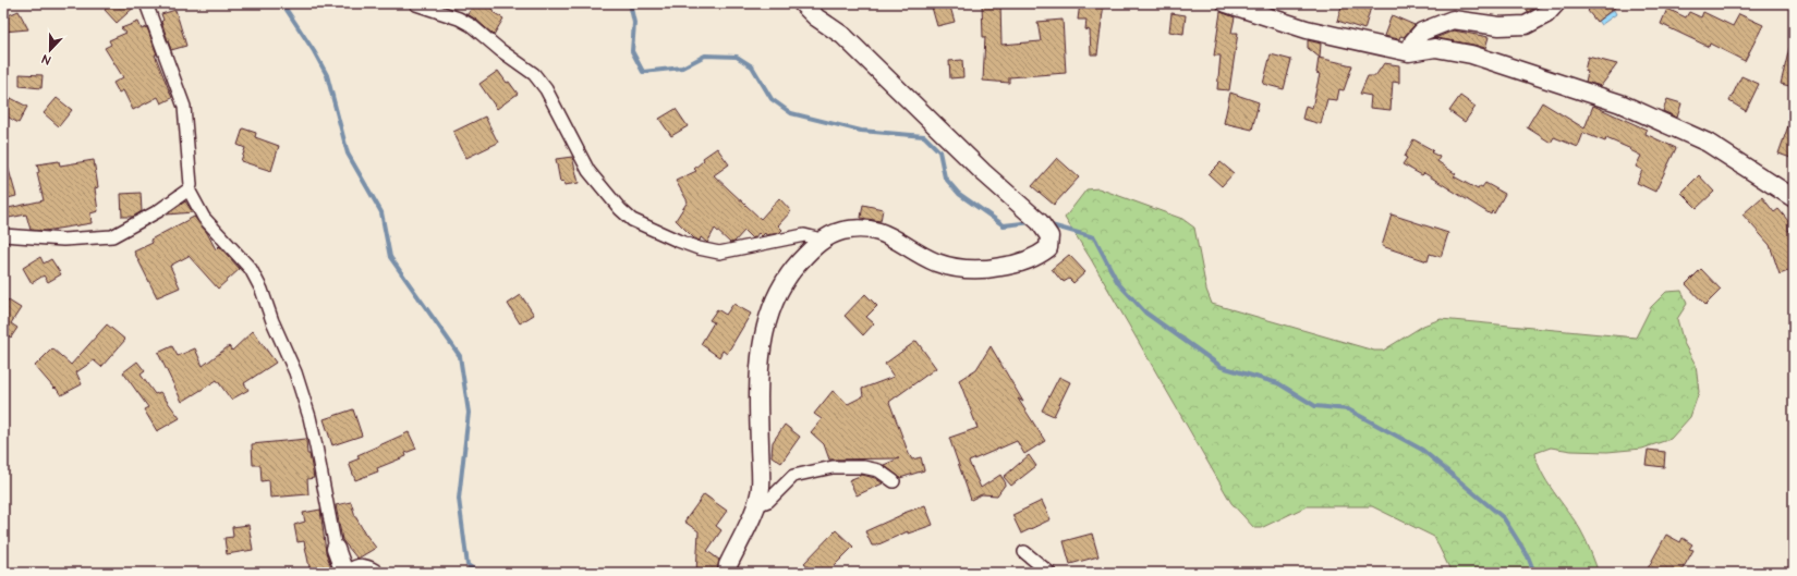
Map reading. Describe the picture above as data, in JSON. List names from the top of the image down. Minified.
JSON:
{"north":"bottom"}
